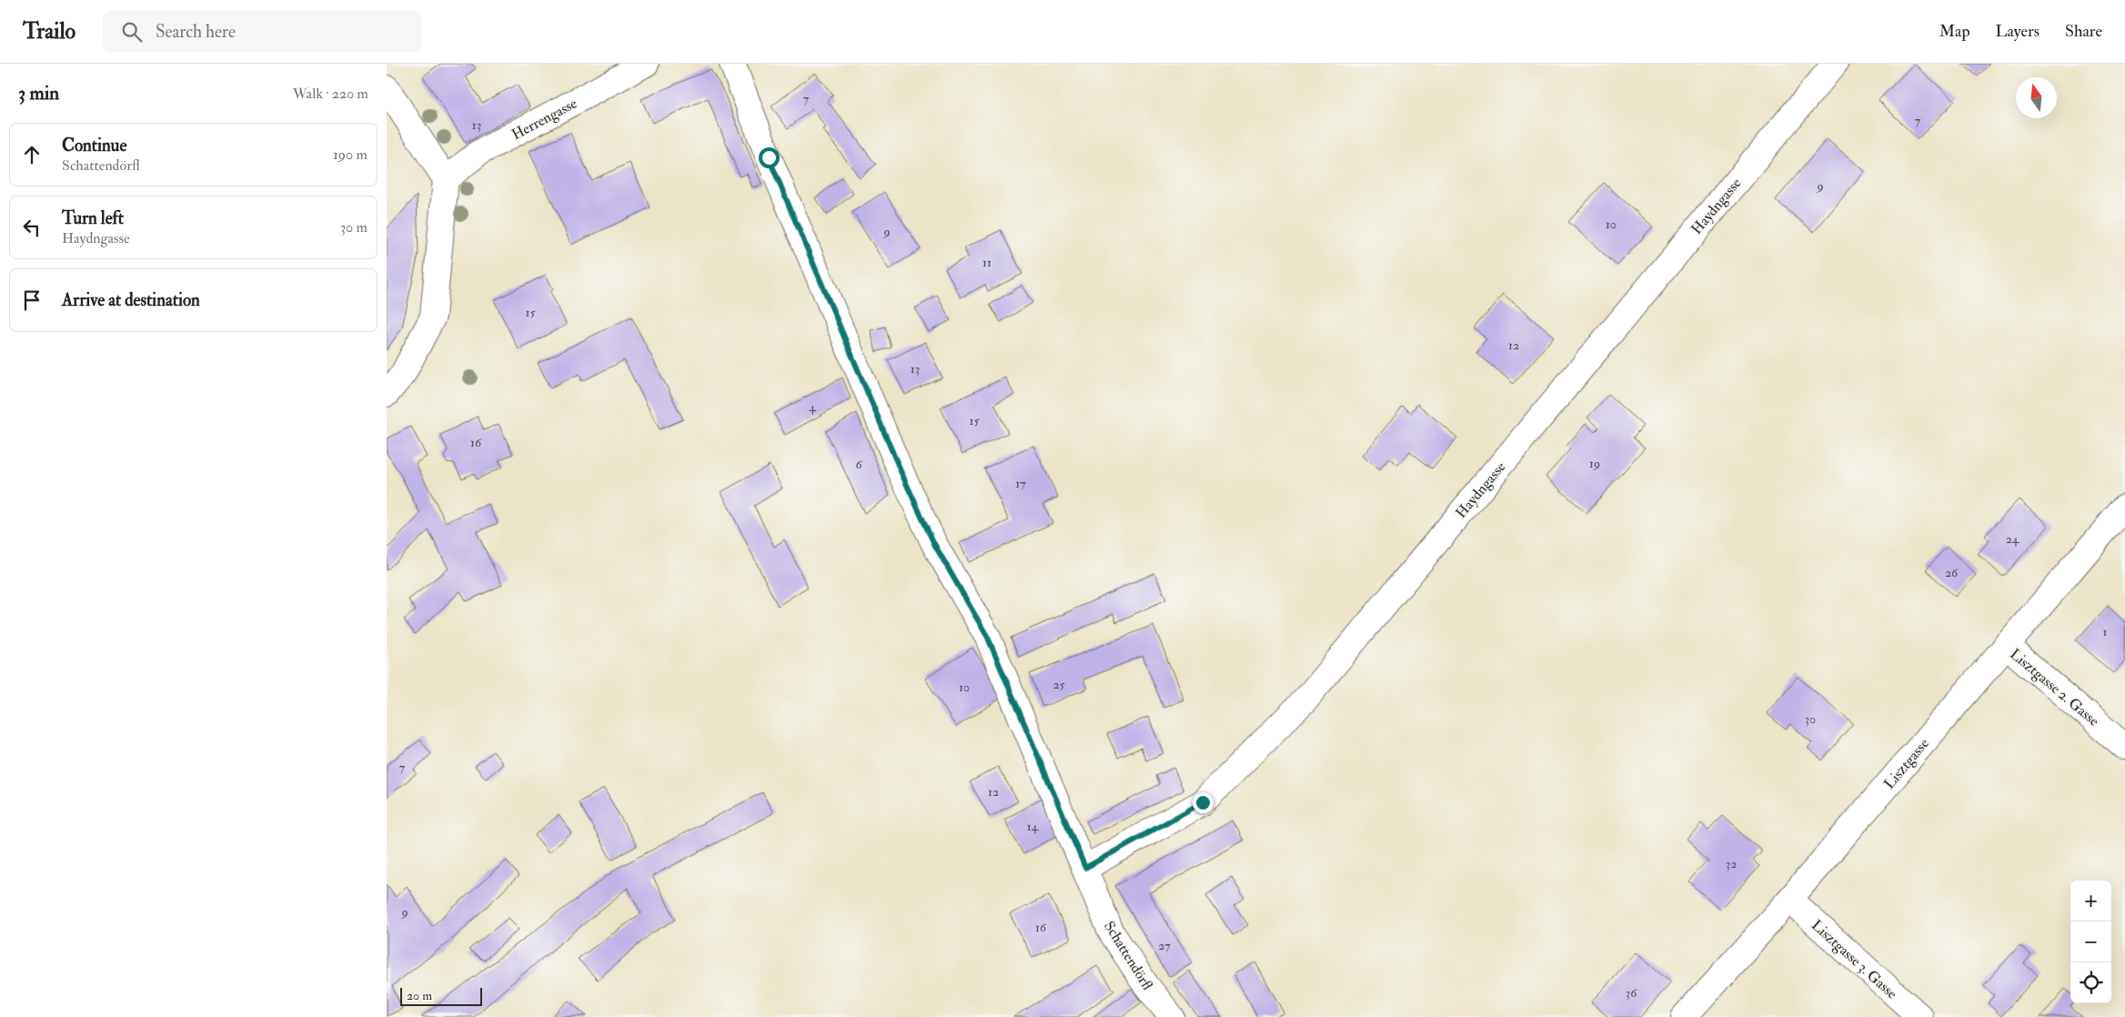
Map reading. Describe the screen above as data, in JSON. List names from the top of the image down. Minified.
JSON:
{"streets":{"street":["Herrengasse","Haydngasse","Lisztgasse 2. Gasse","Lisztgasse","Schattendörfl","Lisztgasse 3. Gasse"]},"crossings":[["Haydngasse","Schattendörfl"],["Lisztgasse 2. Gasse","Lisztgasse"],["Lisztgasse","Lisztgasse 3. Gasse"]],"house_numbers":["7","7","13","9","10","9","11","15","12","13","4","15","16","19","6","17","24","26","1","25","10","30","7","12","14","32","9","16","27","36"],"scale_bar":"20 m","north":"top","page":{"header":"Trailo","search":"Search here","nav":["Map","Layers","Share"],"heading":["3 min","Walk · 220 m"],"list":[["Continue","Schattendörfl","190 m"],["Turn left","Haydngasse","30 m"],"Arrive at destination"],"map_buttons":["+","−"],"scale":"20 m"}}
